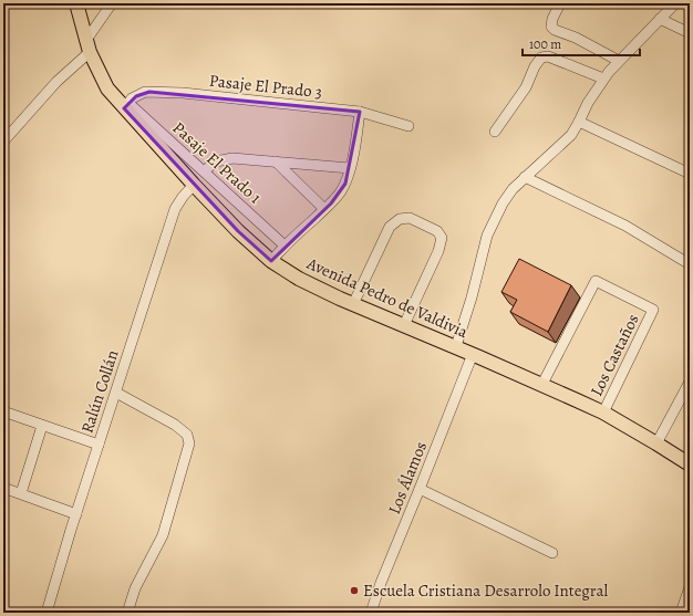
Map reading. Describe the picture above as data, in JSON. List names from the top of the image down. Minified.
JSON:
{"streets":{"main road":["Avenida Pedro de Valdivia"],"street":["Pasaje El Prado 3","Pasaje El Prado 1","Los Castaños","Ralún Collán","Los Álamos"]},"crossings":[["Pasaje El Prado 3","Pasaje El Prado 1"],["Pasaje El Prado 3","Avenida Pedro de Valdivia"],["Pasaje El Prado 1","Avenida Pedro de Valdivia"],["Avenida Pedro de Valdivia","Los Castaños"],["Avenida Pedro de Valdivia","Ralún Collán"],["Avenida Pedro de Valdivia","Los Álamos"]],"places":["Escuela Cristiana Desarrolo Integral"],"scale_bar":"100 m"}
